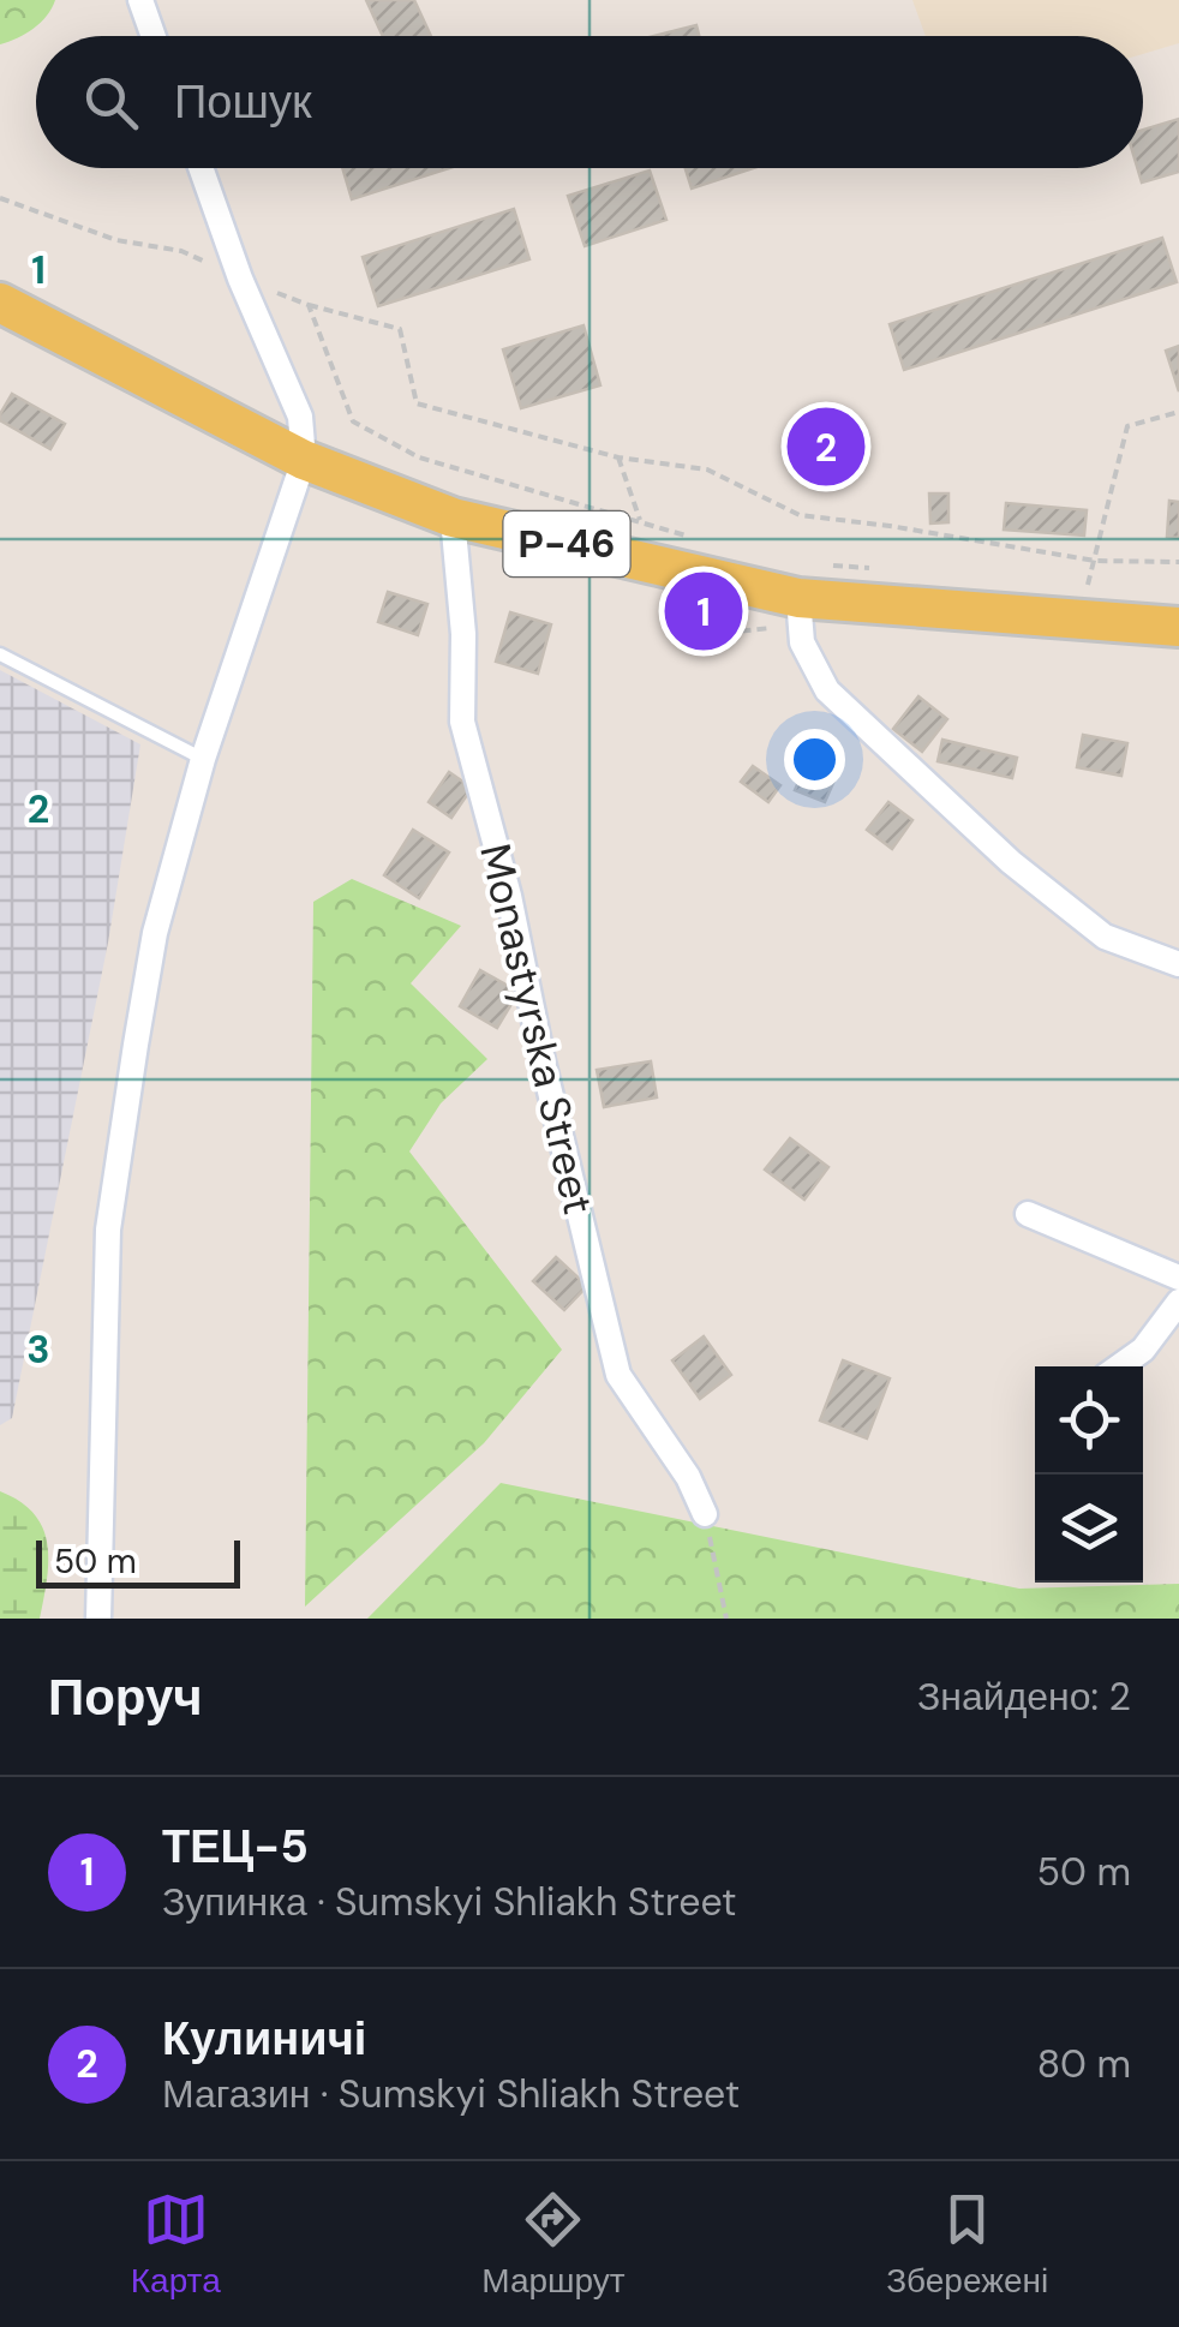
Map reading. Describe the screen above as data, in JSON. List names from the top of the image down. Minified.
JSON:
{"streets":{"main road":["Р-46"],"street":["Monastyrska Street"]},"crossings":[["Р-46","Monastyrska Street"]],"scale_bar":"50 m","page":{"search":"Пошук","pins":["2","1"],"scale":"50 m","heading":["Поруч","Знайдено: 2"],"list":[{"mark":"1","name":"ТЕЦ-5","note":"Зупинка · Sumskyi Shliakh Street","value":"50 m"},{"mark":"2","name":"Кулиничі","note":"Магазин · Sumskyi Shliakh Street","value":"80 m"}],"nav":["Карта","Маршрут","Збережені"]},"grid":{"rows":["1","2","3"]}}
